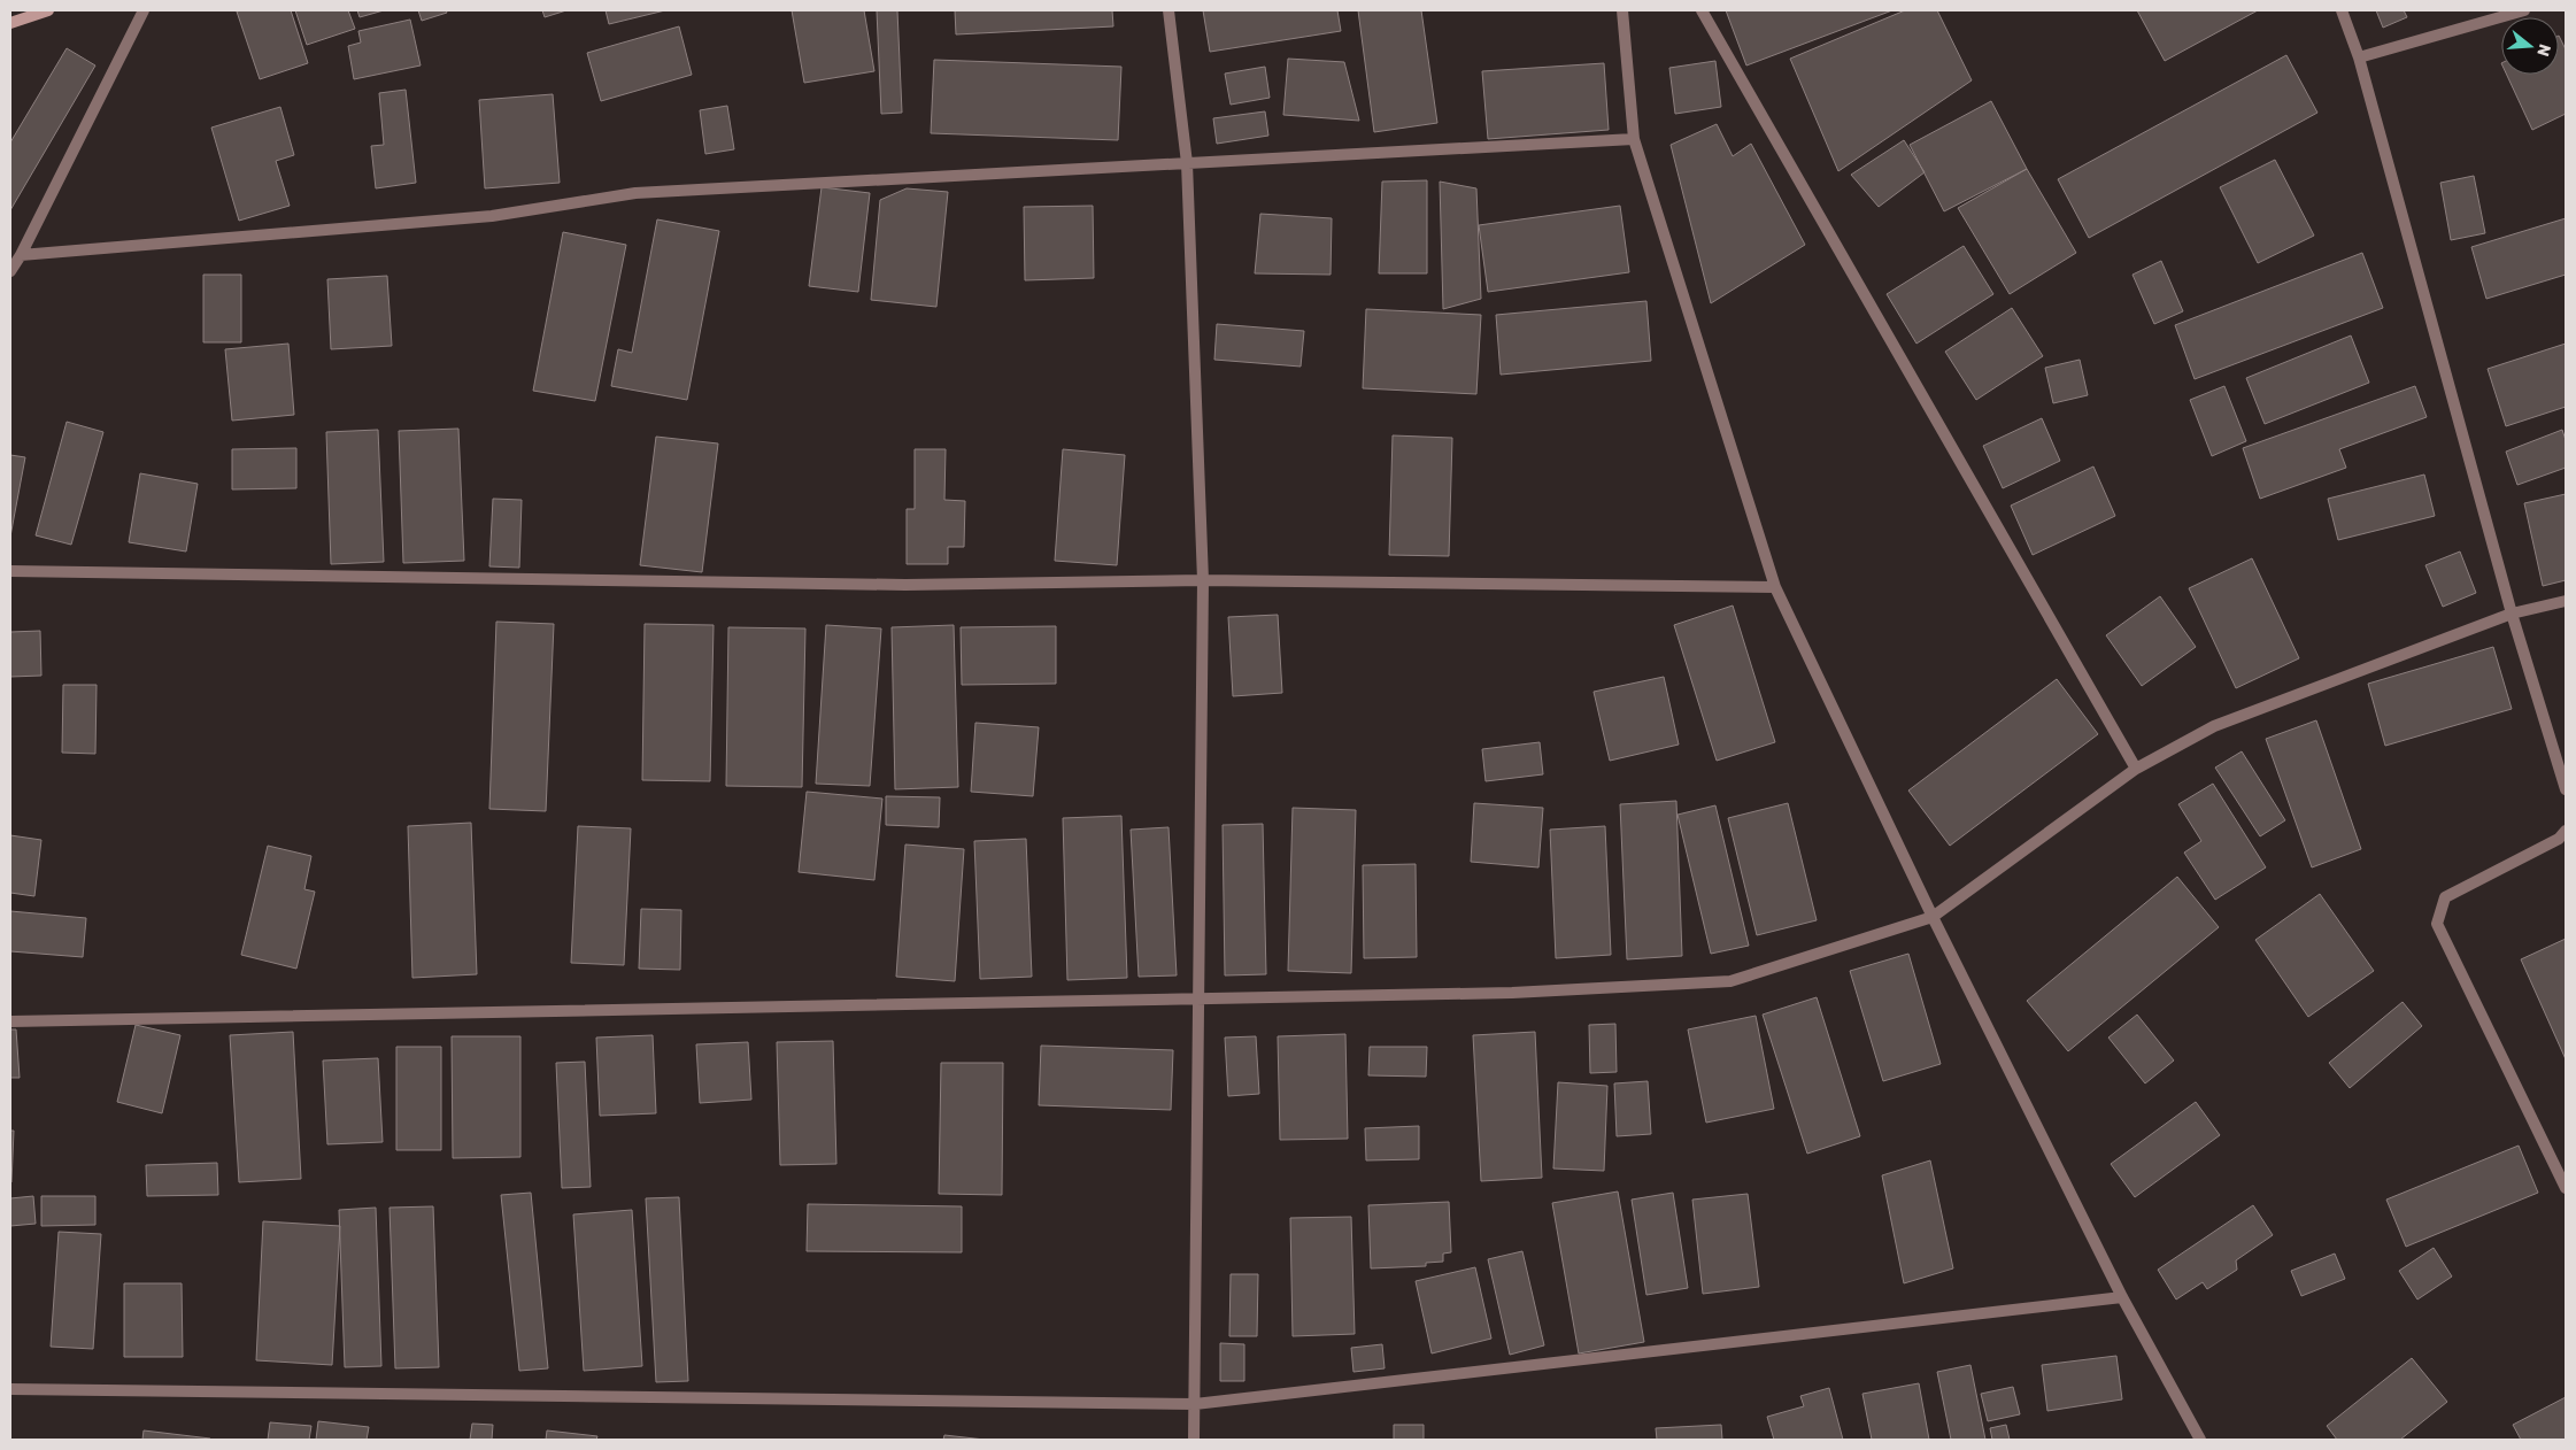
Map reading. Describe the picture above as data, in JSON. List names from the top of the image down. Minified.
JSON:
{"north":"right"}
